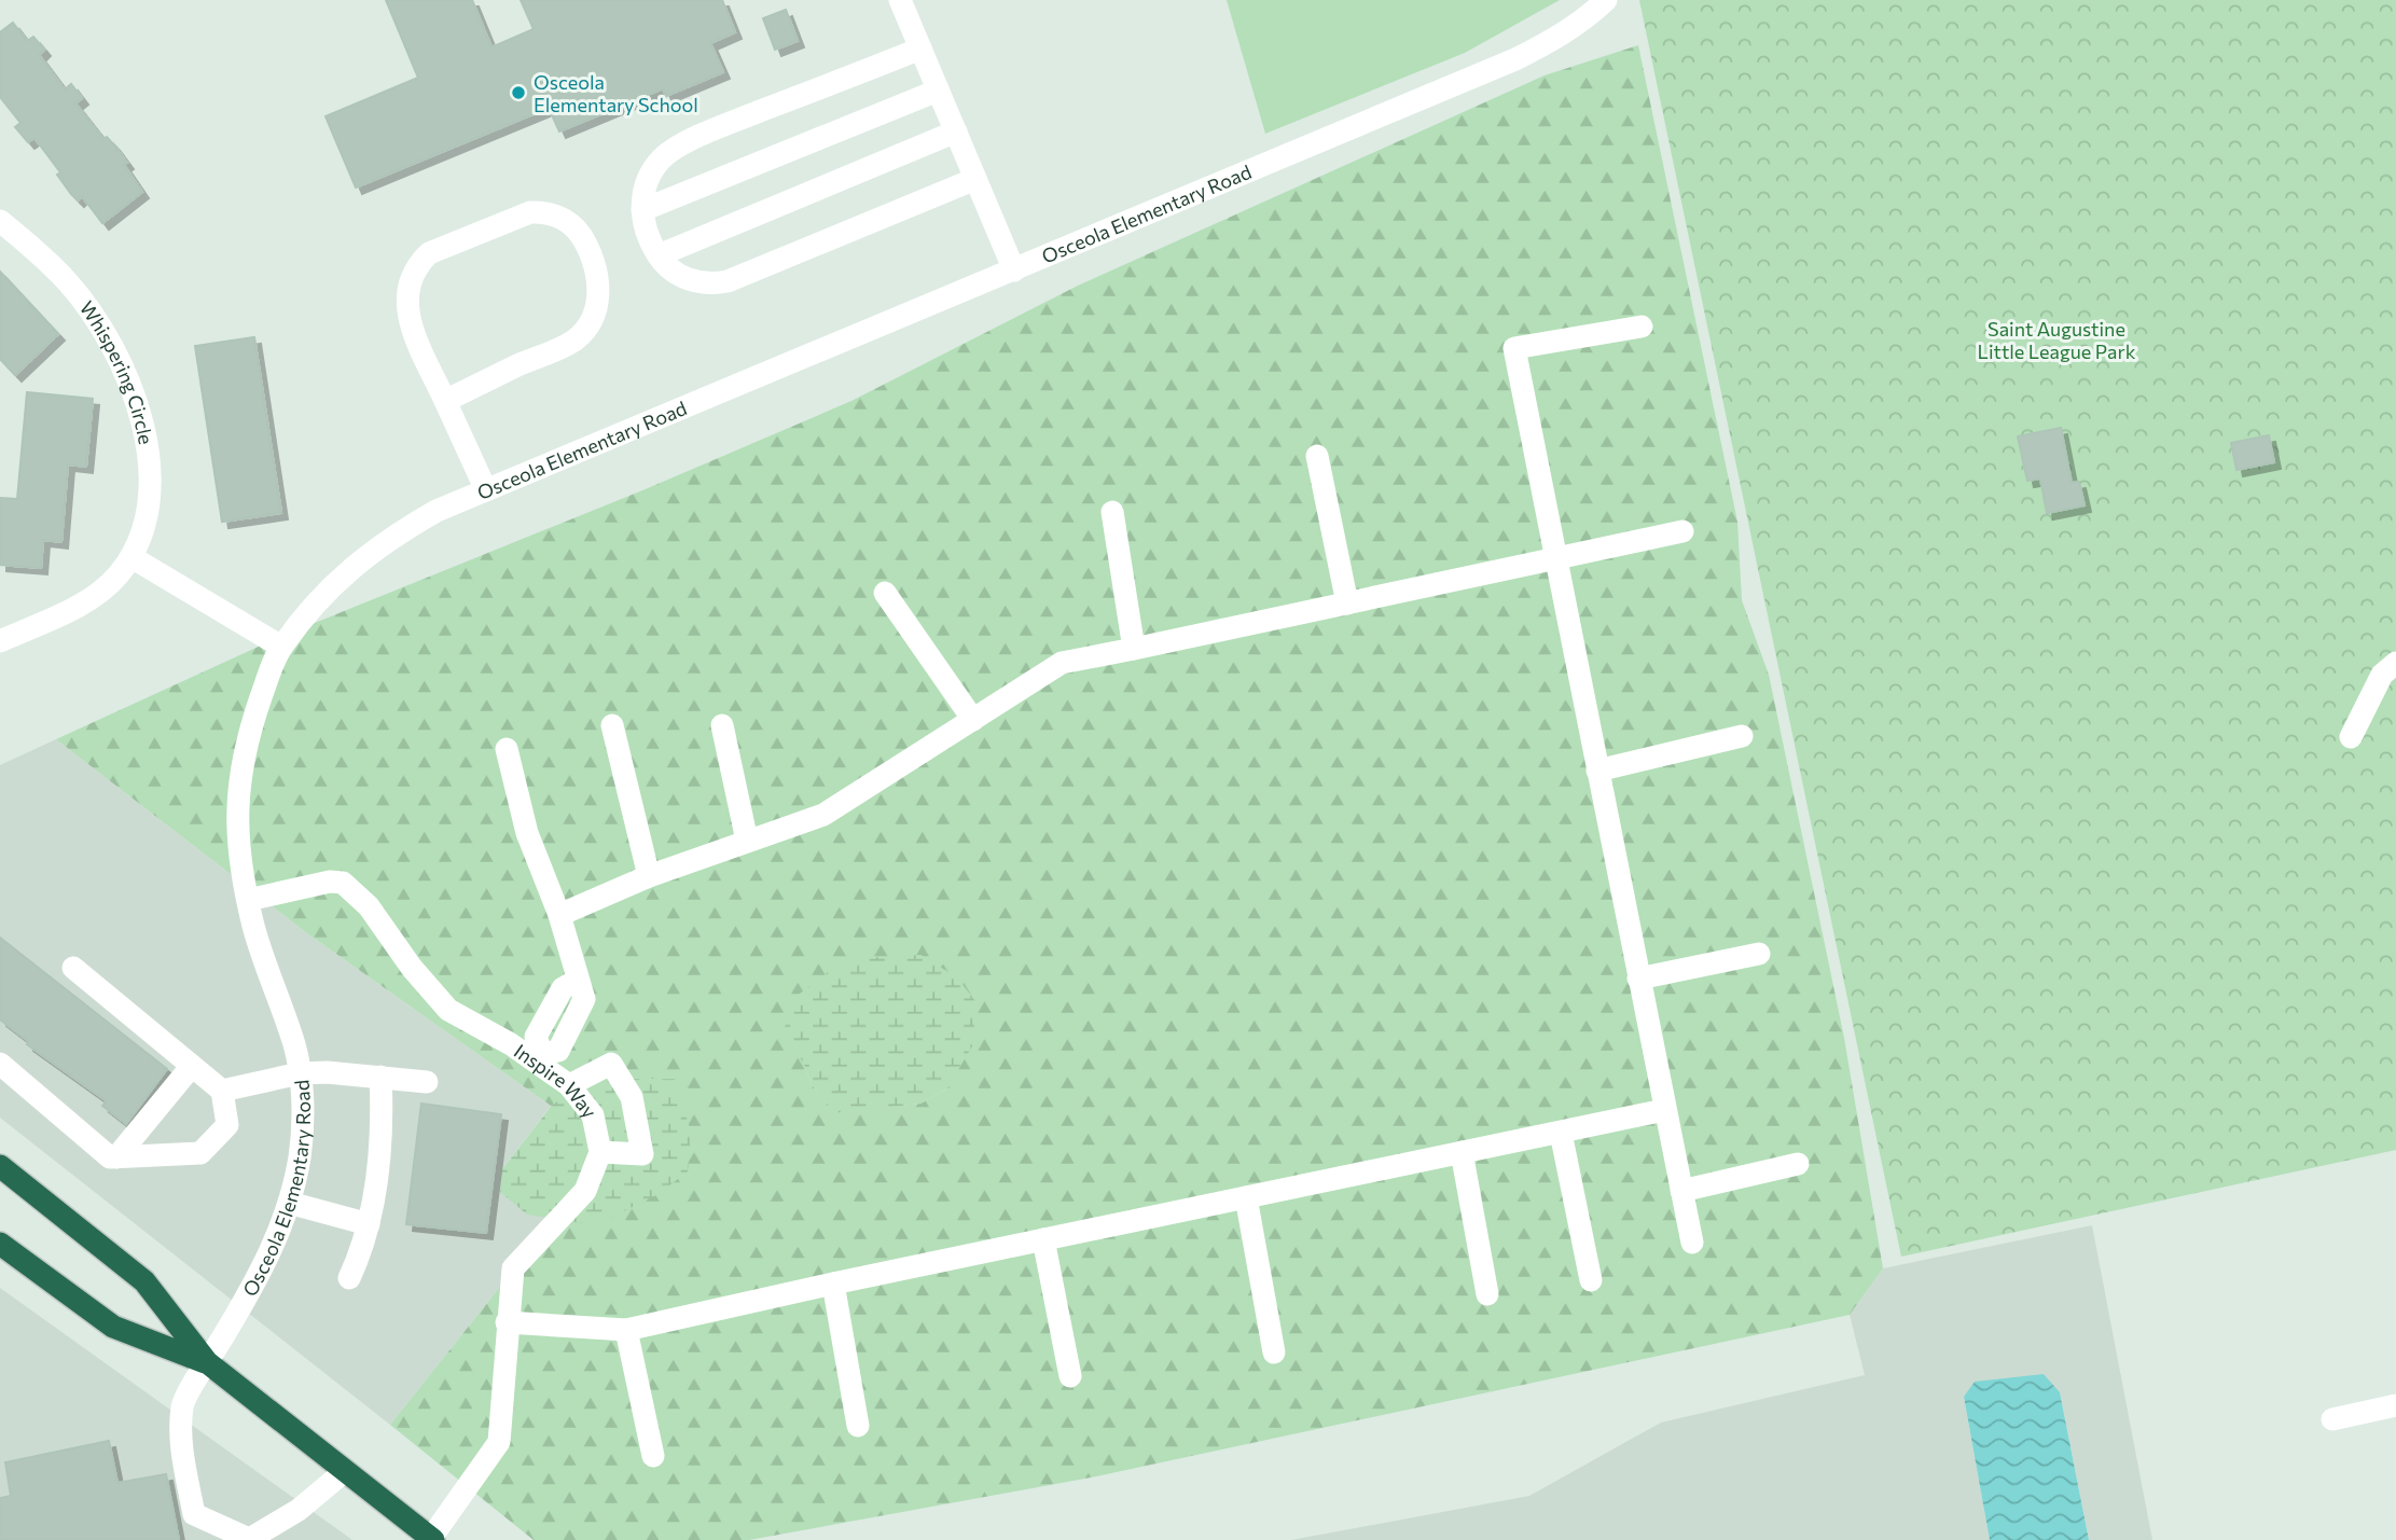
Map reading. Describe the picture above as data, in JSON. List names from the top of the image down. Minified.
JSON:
{"streets":{"street":["Osceola Elementary Road","Whispering Circle","Inspire Way"]},"crossings":[["Osceola Elementary Road","Inspire Way"]],"parks":["Saint Augustine Little League Park"],"places":["Osceola Elementary School"]}
